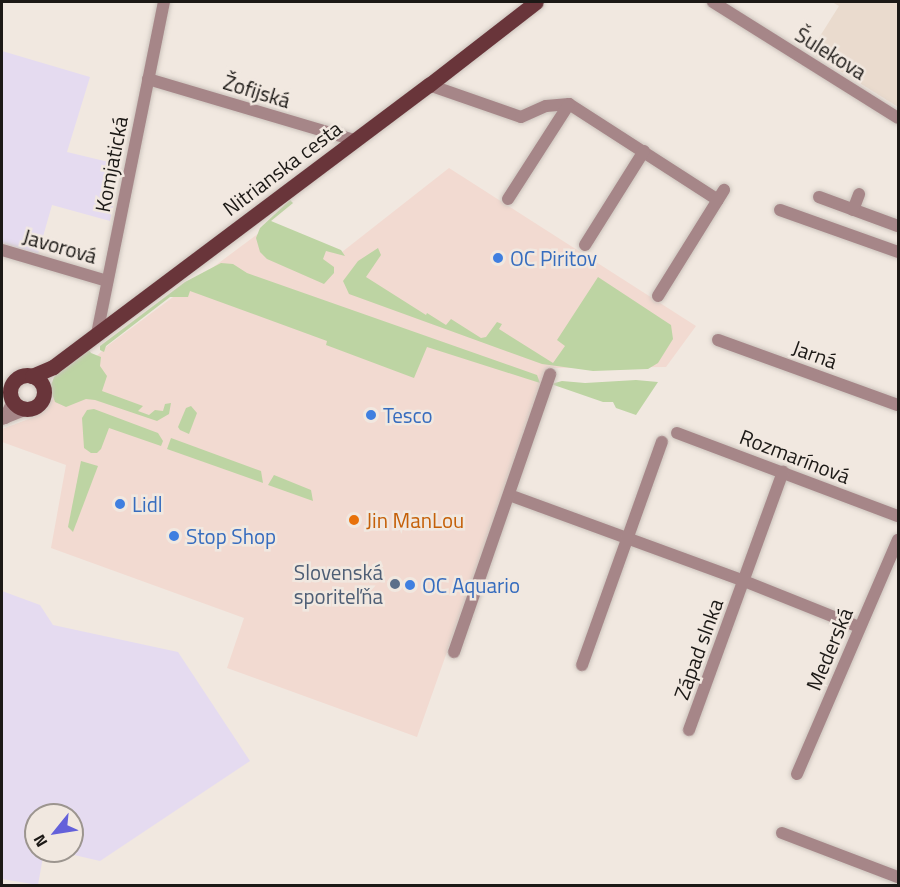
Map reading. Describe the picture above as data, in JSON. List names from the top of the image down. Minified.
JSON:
{"streets":{"main road":["Nitrianska cesta"],"street":["Šulekova","Žofijská","Komjatická","Javorová","Jarná","Rozmarínová","Západ slnka","Mederská"]},"crossings":[["Žofijská","Komjatická"],["Žofijská","Nitrianska cesta"],["Komjatická","Nitrianska cesta"],["Komjatická","Javorová"],["Rozmarínová","Západ slnka"],["Západ slnka","Mederská"]],"places":["OC Piritov","Tesco","Lidl","Jin ManLou","Stop Shop","Slovenská sporiteľňa","OC Aquario"],"north":"bottom left"}
